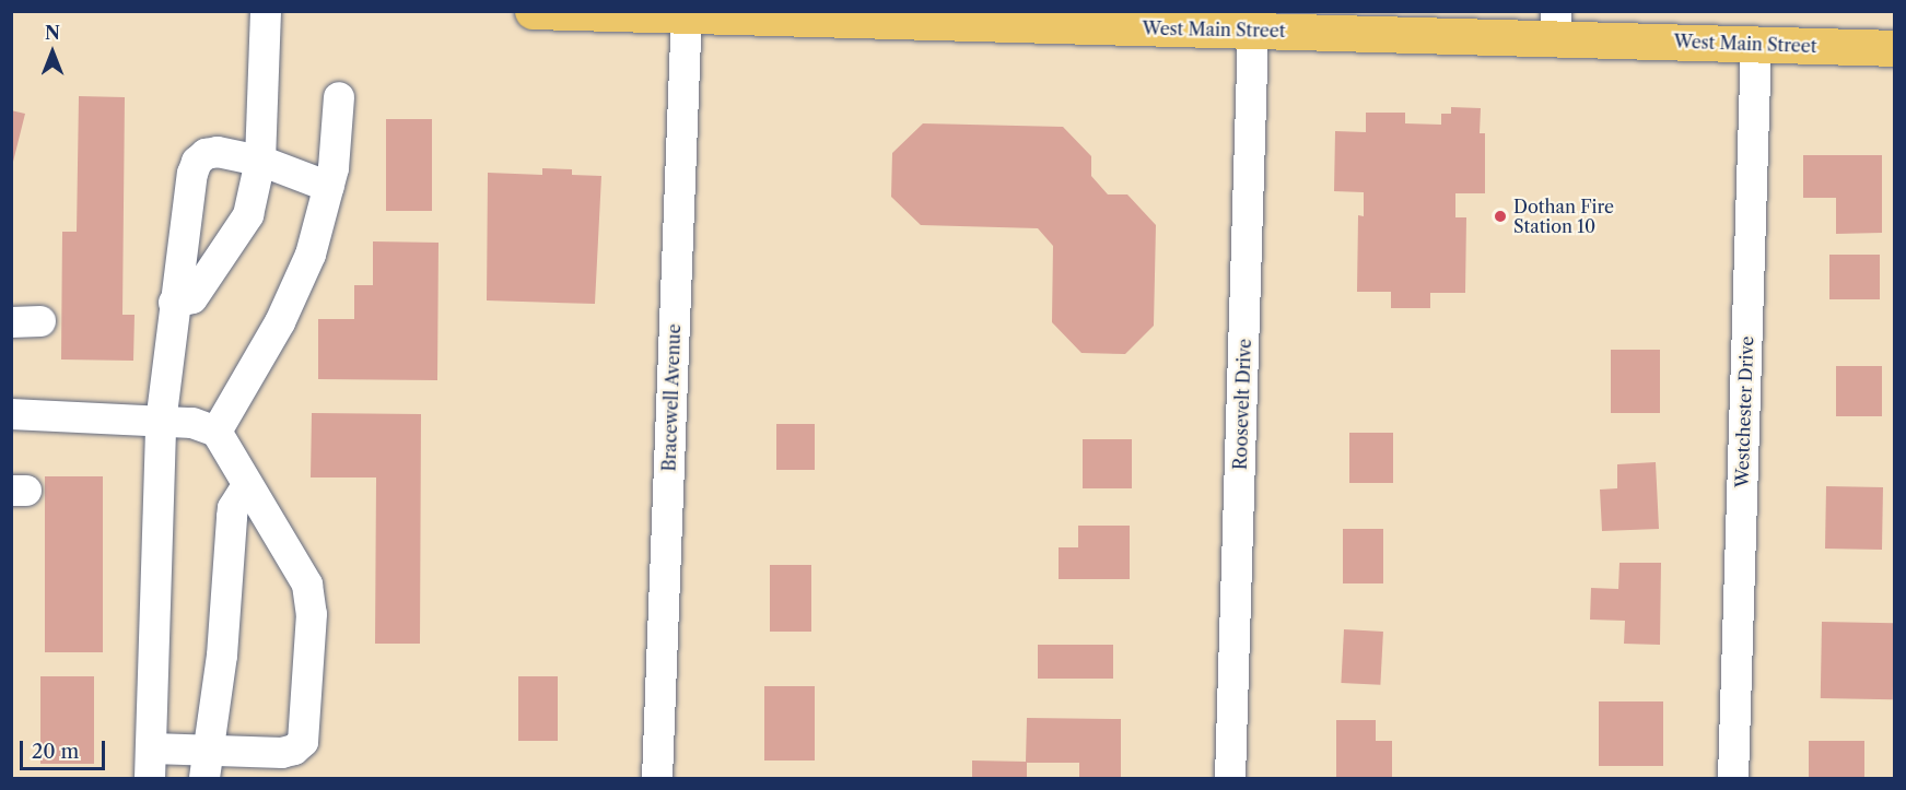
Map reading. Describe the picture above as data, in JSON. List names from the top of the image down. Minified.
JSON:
{"streets":{"main road":["West Main Street"],"street":["Bracewell Avenue","Roosevelt Drive","Westchester Drive"]},"crossings":[["West Main Street","Bracewell Avenue"],["West Main Street","Roosevelt Drive"],["West Main Street","Westchester Drive"]],"places":["Dothan Fire Station 10"],"scale_bar":"20 m","north":"top"}
